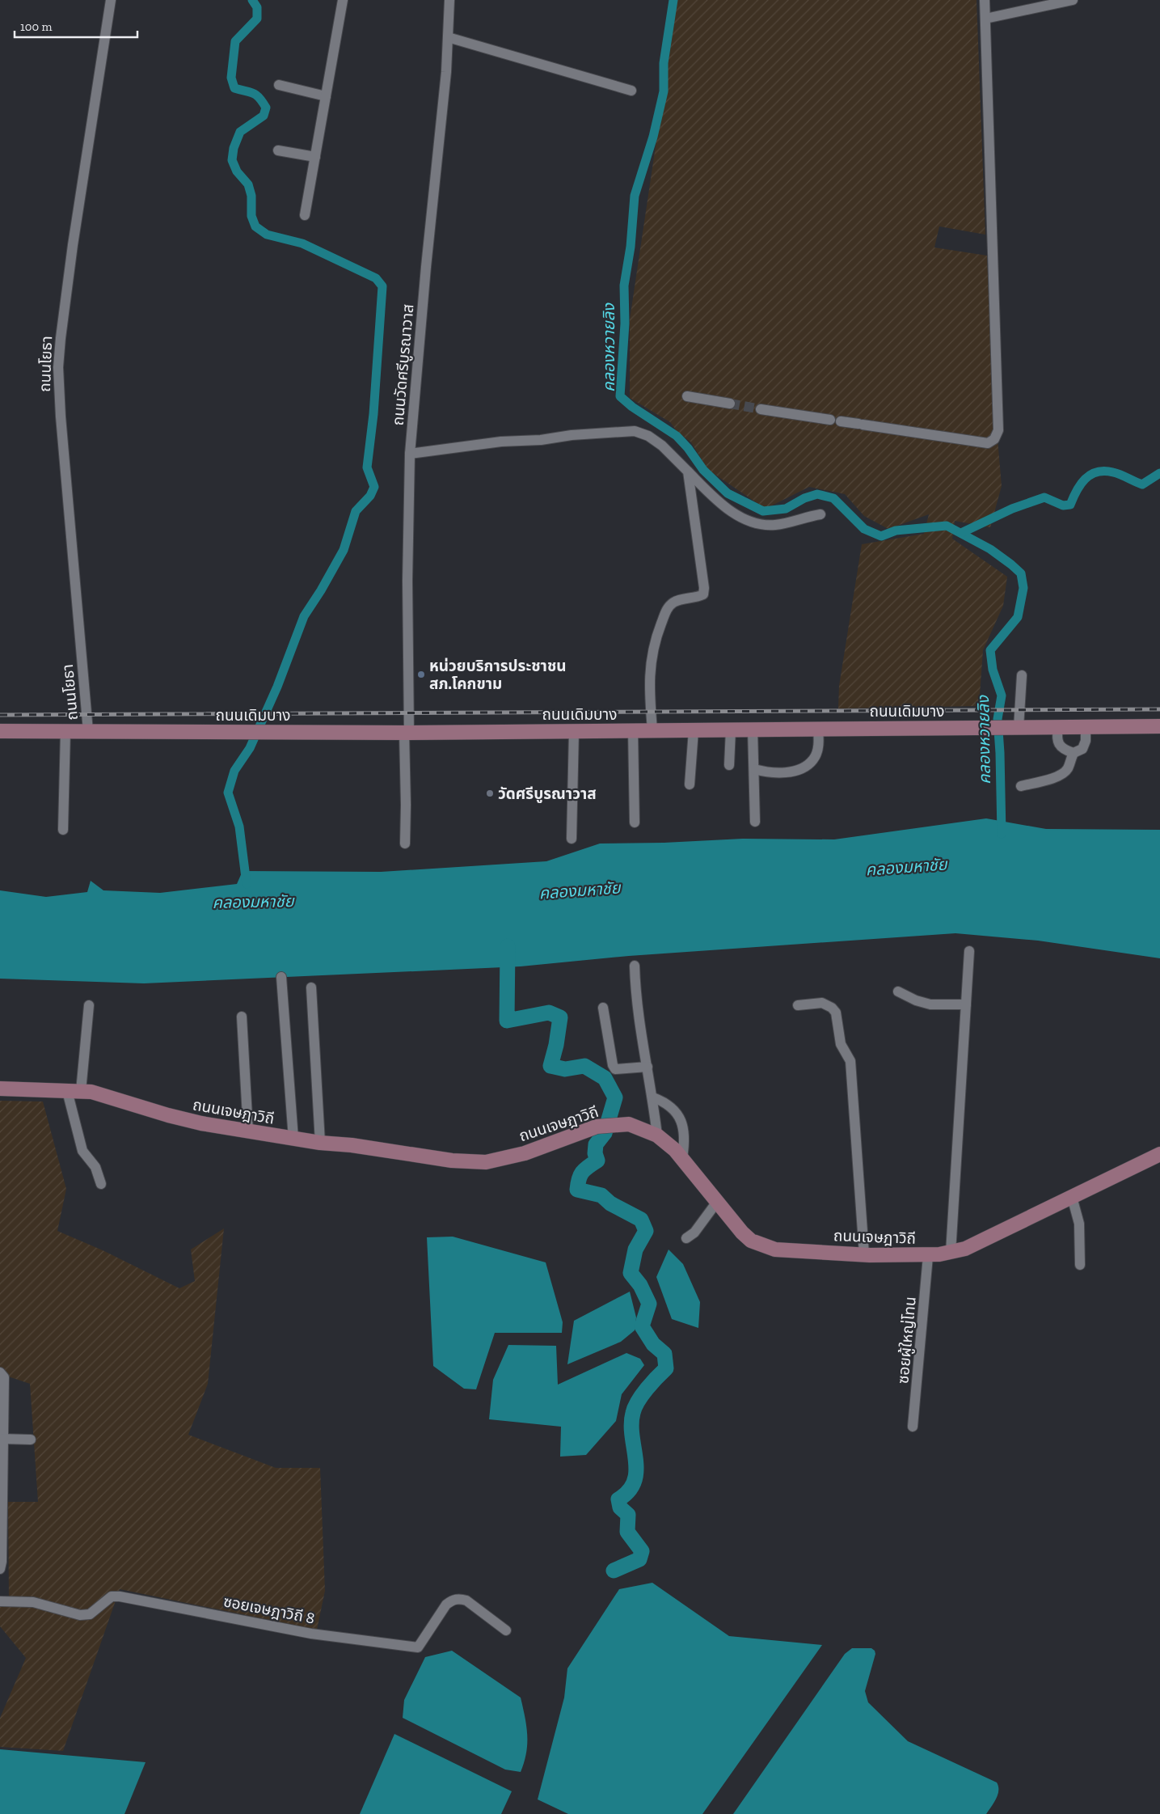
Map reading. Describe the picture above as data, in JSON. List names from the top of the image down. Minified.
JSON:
{"streets":{"street":["ถนนโยธา","ถนนวัดศรีบูรณาวาส","ถนนเดิมบาง","ถนนเจษฎาวิถี","ซอยผู้ใหญ่โทน","ซอยเจษฎาวิถี 8"]},"crossings":[["ถนนโยธา","ถนนเดิมบาง"],["ถนนวัดศรีบูรณาวาส","ถนนเดิมบาง"],["ถนนเจษฎาวิถี","ซอยผู้ใหญ่โทน"]],"water":["คลองหวายลิง","คลองมหาชัย"],"places":["หน่วยบริการประชาชน สภ.โคกขาม","วัดศรีบูรณาวาส"],"scale_bar":"100 m"}
